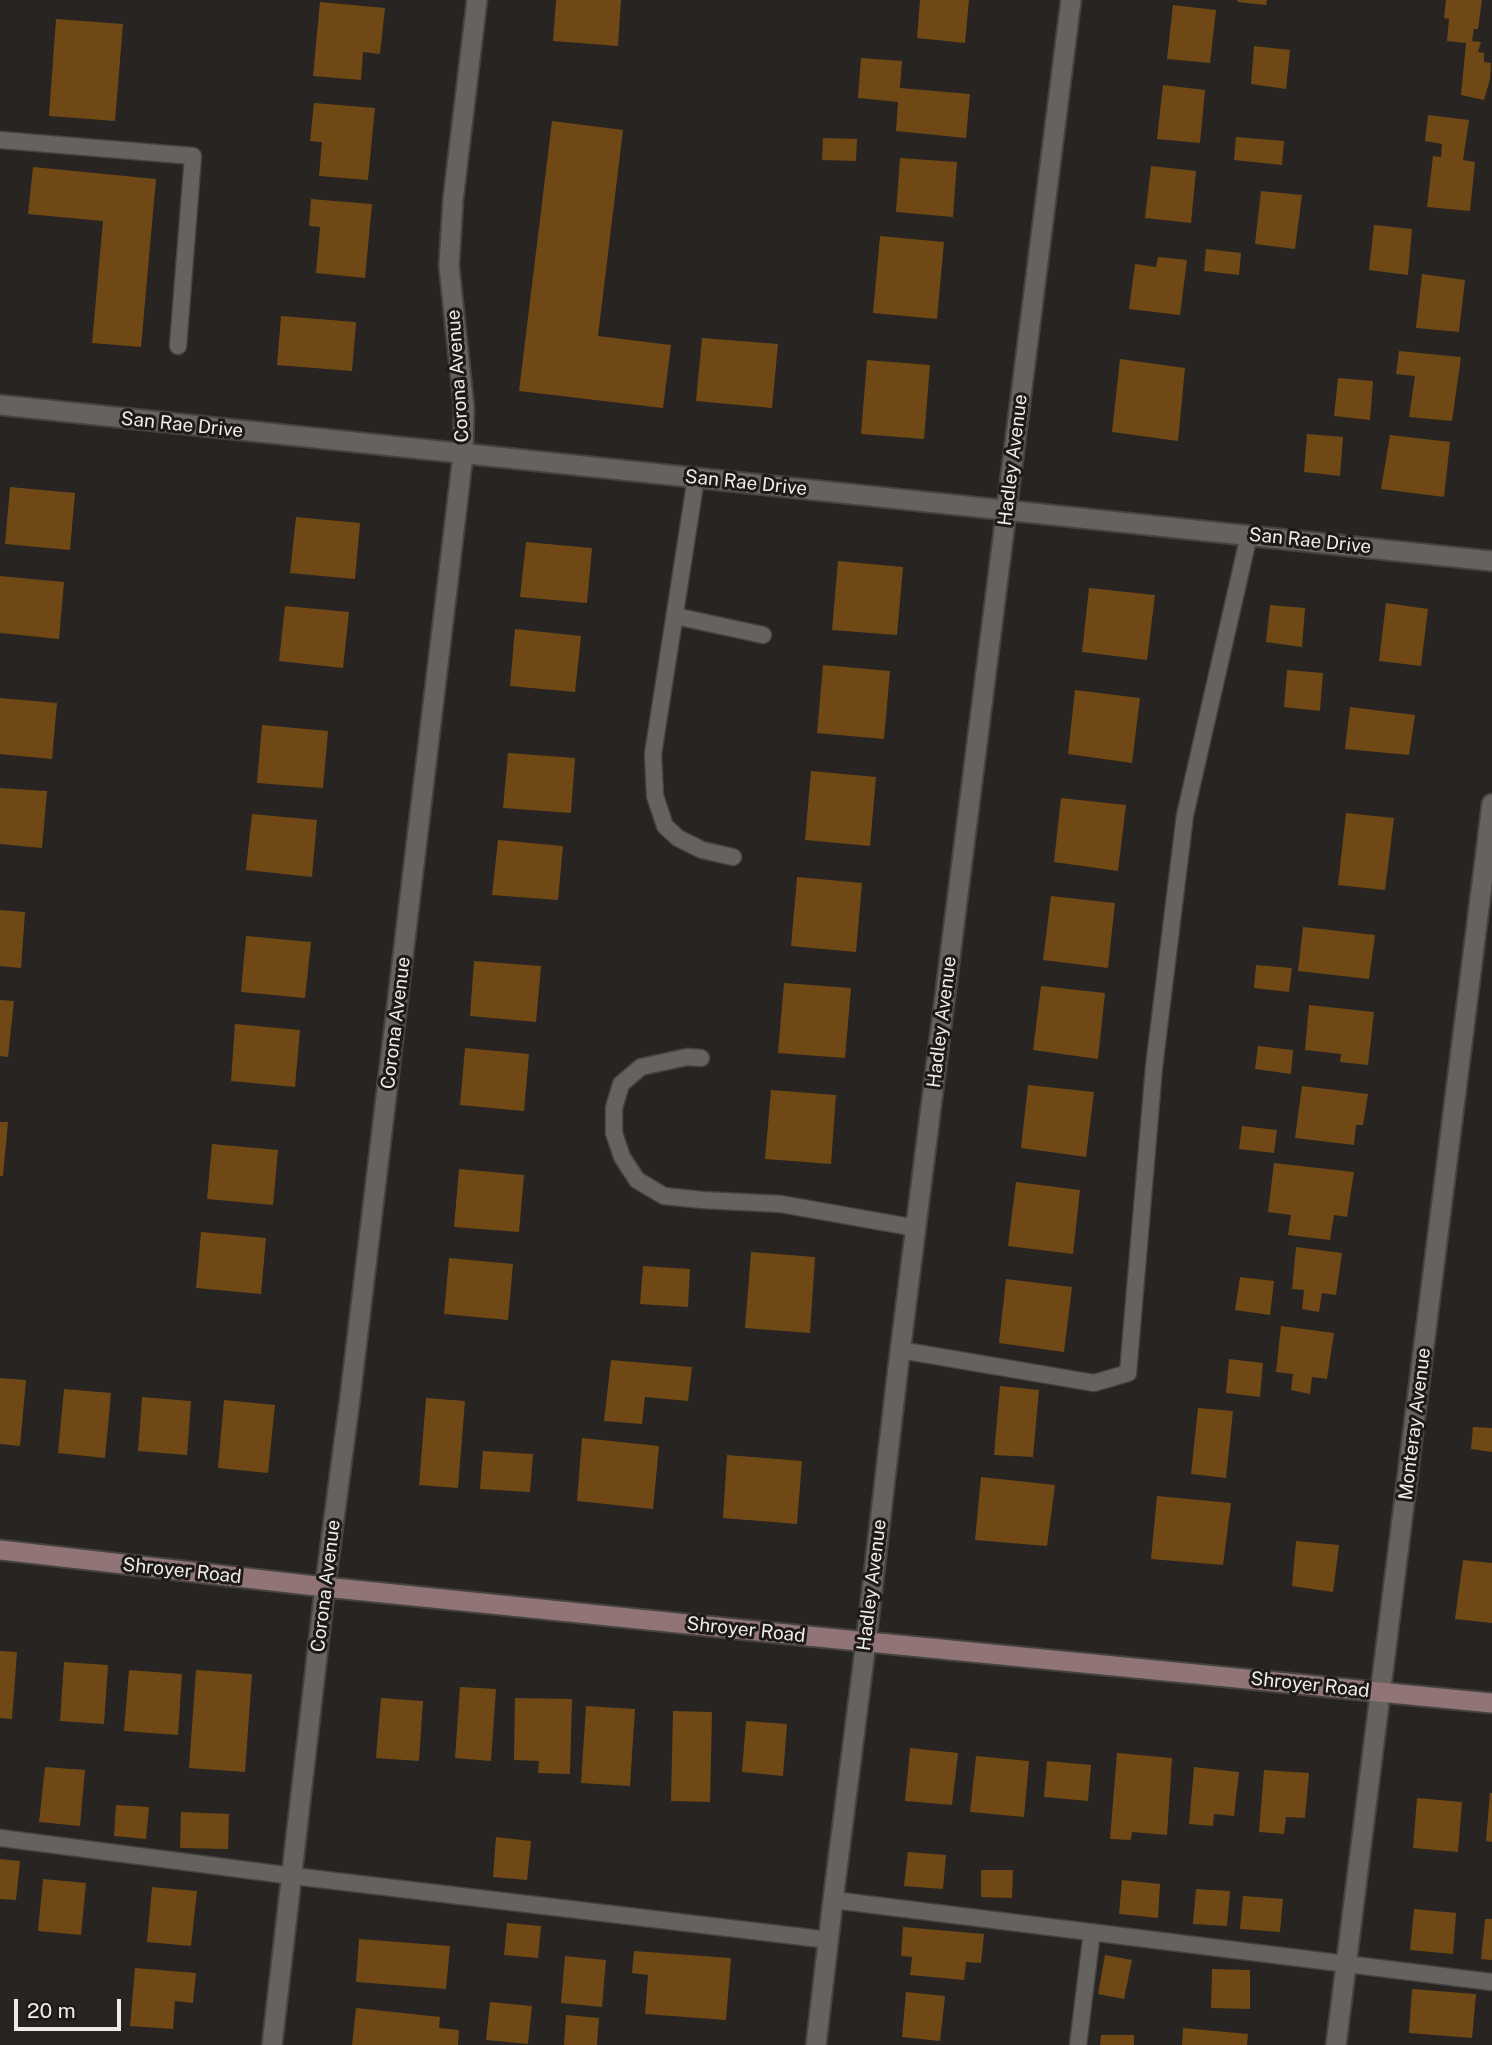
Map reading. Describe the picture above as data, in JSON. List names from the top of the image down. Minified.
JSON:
{"streets":{"main road":["Shroyer Road"],"street":["Corona Avenue","San Rae Drive","Hadley Avenue","Monteray Avenue"]},"crossings":[["Corona Avenue","San Rae Drive"],["Corona Avenue","Shroyer Road"],["San Rae Drive","Hadley Avenue"],["Hadley Avenue","Shroyer Road"],["Monteray Avenue","Shroyer Road"]],"scale_bar":"20 m"}
